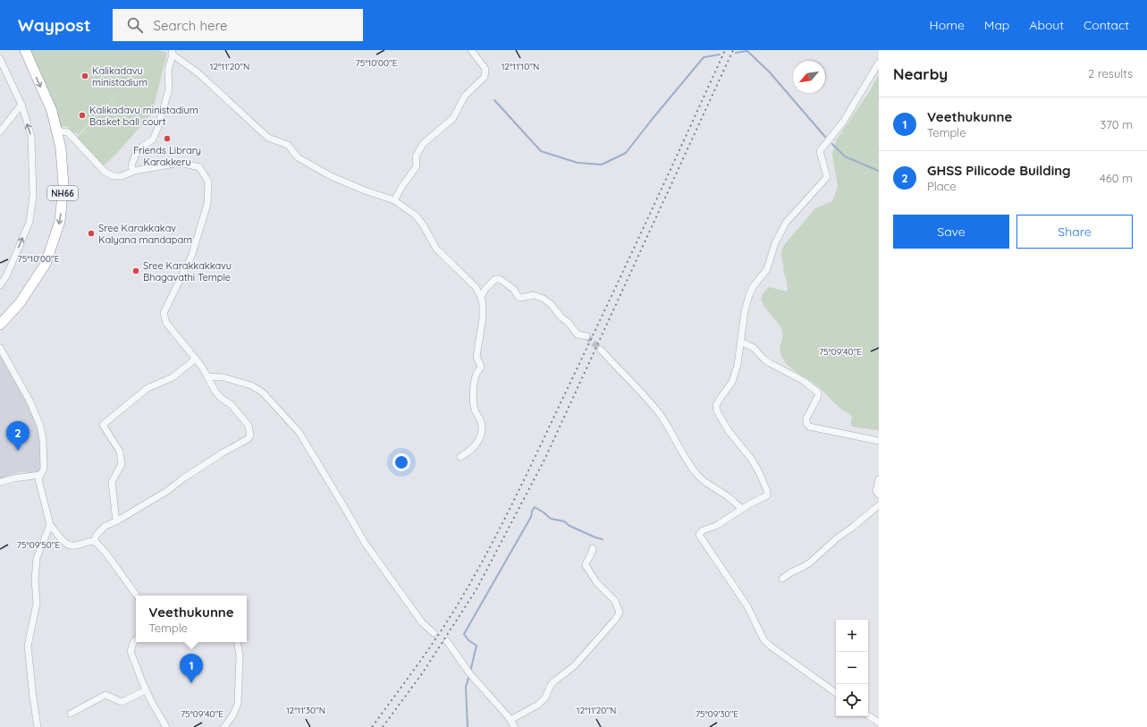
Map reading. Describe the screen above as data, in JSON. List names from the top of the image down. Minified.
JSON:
{"streets":{"highway":["NH66"]},"places":["Kalikadavu ministadium","Kalikadavu ministadium Basket ball court","Friends Library Karakkeru","Sree Karakkakav Kalyana mandapam","Sree Karakkakkavu Bhagavathi Temple"],"north":"bottom left","page":{"header":"Waypost","search":"Search here","nav":["Home","Map","About","Contact"],"heading":["Nearby","2 results"],"list":[{"mark":"1","name":"Veethukunne","note":"Temple","value":"370 m"},{"mark":"2","name":"GHSS Pilicode Building","note":"Place","value":"460 m"}],"buttons":["Save","Share"],"pins":["2","1"],"popup":["Veethukunne","Temple"],"map_buttons":["+","−"]},"coordinates":["75°10'00\"E","12°11'20\"N","12°11'10\"N","75°09'40\"E","75°09'50\"E","12°11'30\"N","75°09'30\"E"]}
